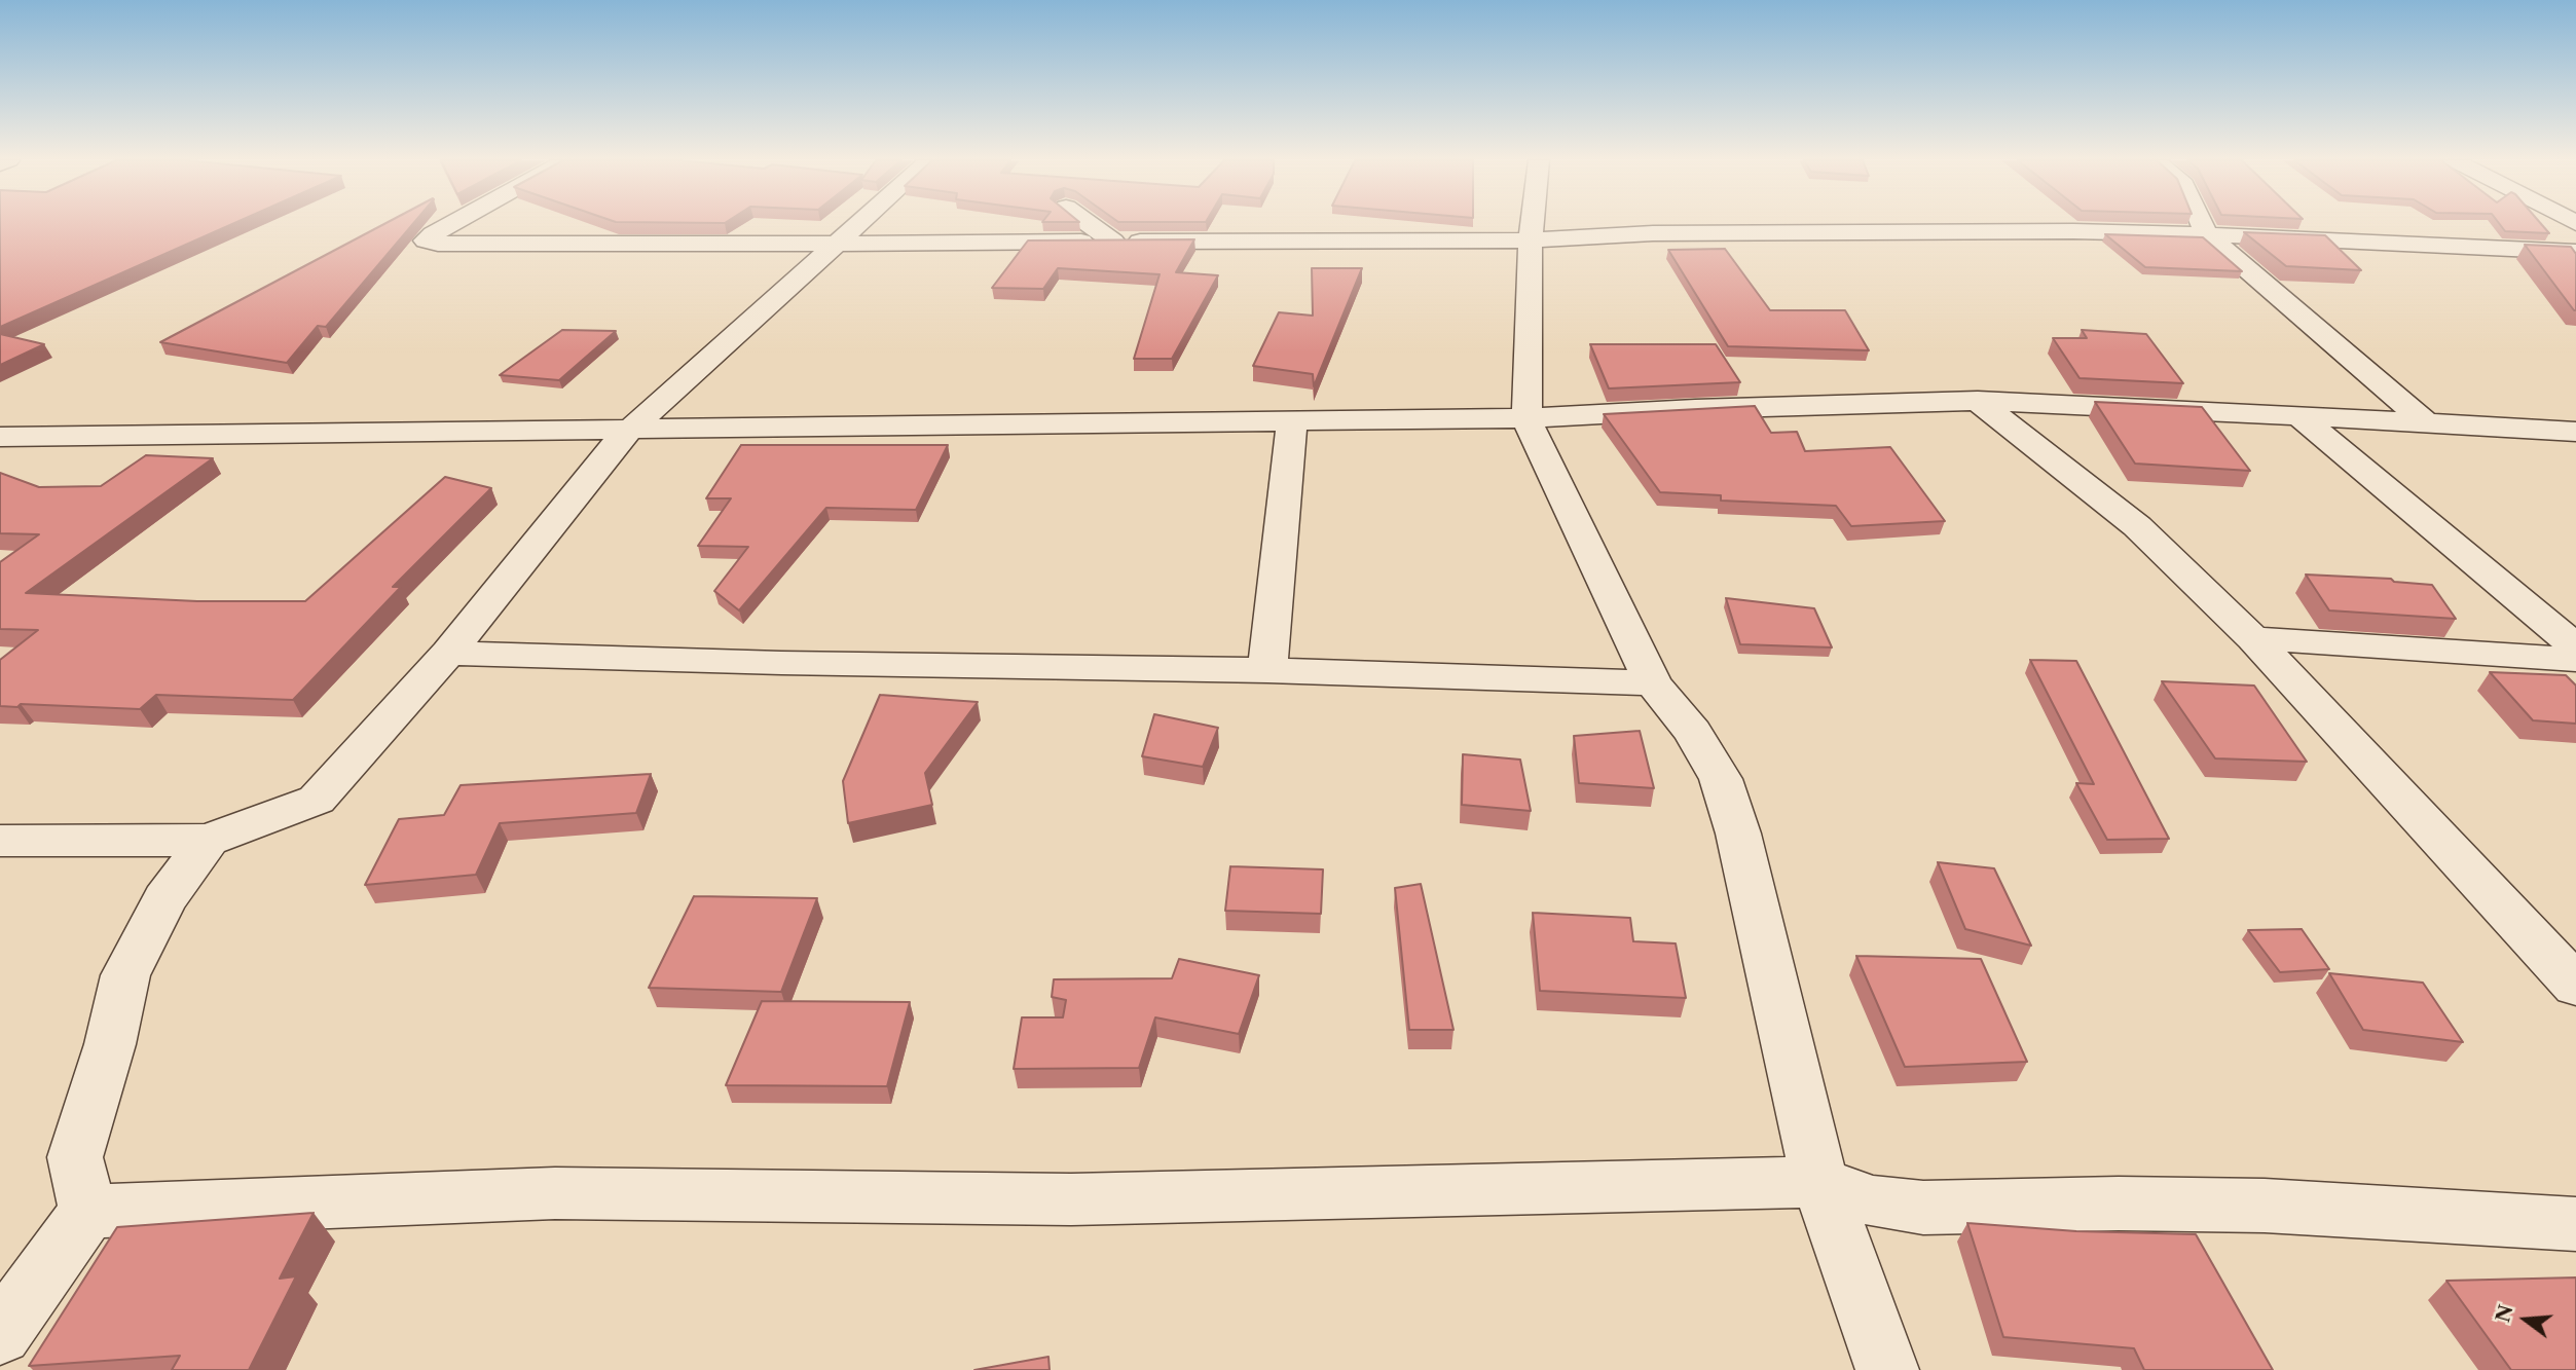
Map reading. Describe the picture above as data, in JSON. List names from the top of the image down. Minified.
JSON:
{"north":"left"}
